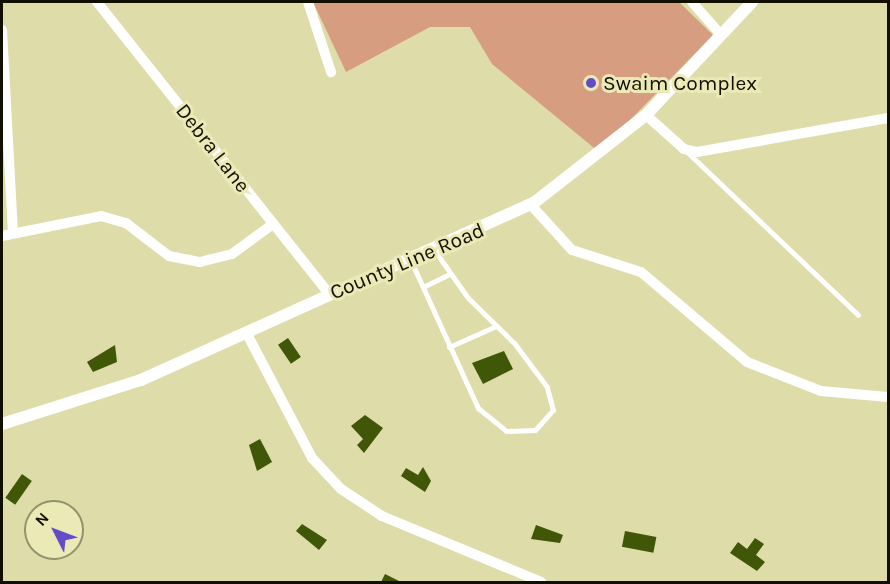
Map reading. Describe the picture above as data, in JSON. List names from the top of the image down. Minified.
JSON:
{"streets":{"street":["Debra Lane","County Line Road"]},"crossings":[["Debra Lane","County Line Road"]],"places":["Swaim Complex"],"north":"top left"}
